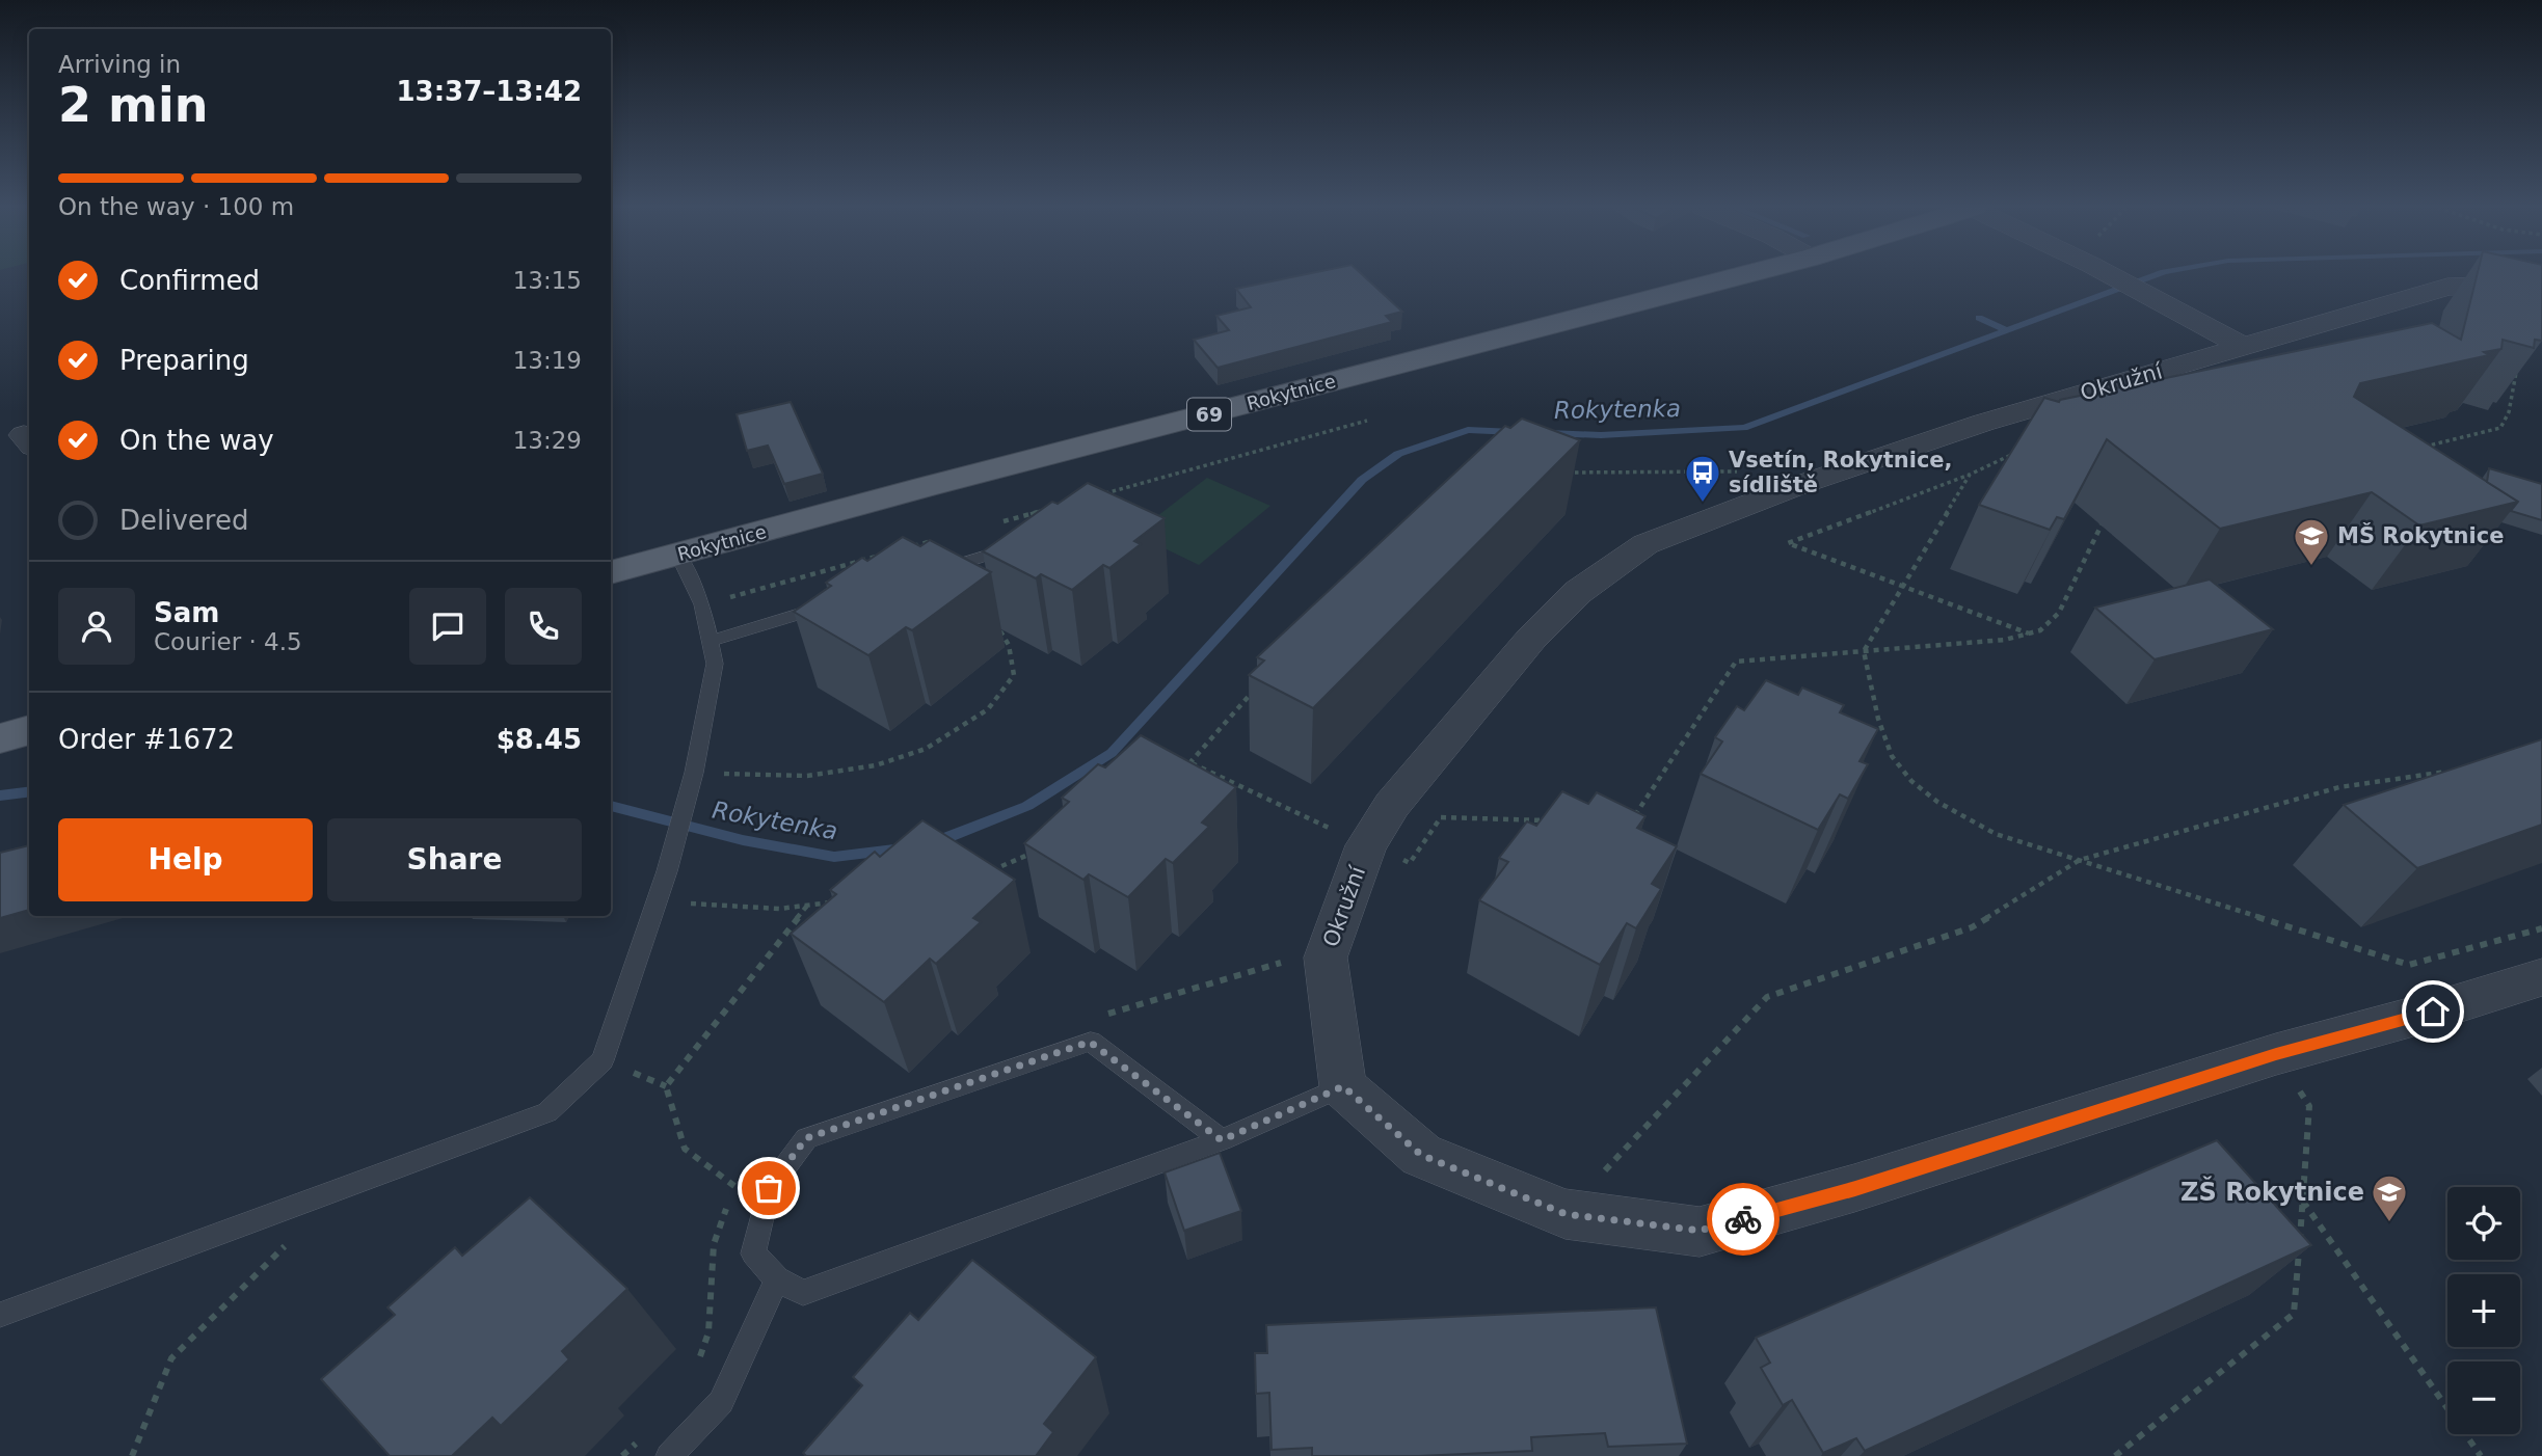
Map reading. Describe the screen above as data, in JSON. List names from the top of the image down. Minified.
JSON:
{"streets":{"main road":["Rokytnice","69"],"street":["Okružní"]},"water":["Rokytenka"],"places":{"bus stop":["Vsetín, Rokytnice, sídliště"],"school or university":["MŠ Rokytnice","ZŠ Rokytnice"]},"page":{"heading":["2 min","Arriving in","13:37–13:42"],"panel":["Sam","Courier · 4.5","Order #1672","$8.45"],"bar":"On the way · 100 m","list":[["Confirmed","13:15"],["Preparing","13:19"],["On the way","13:29"],"Delivered"],"buttons":["Help","Share"],"map_buttons":["+","−"]}}
